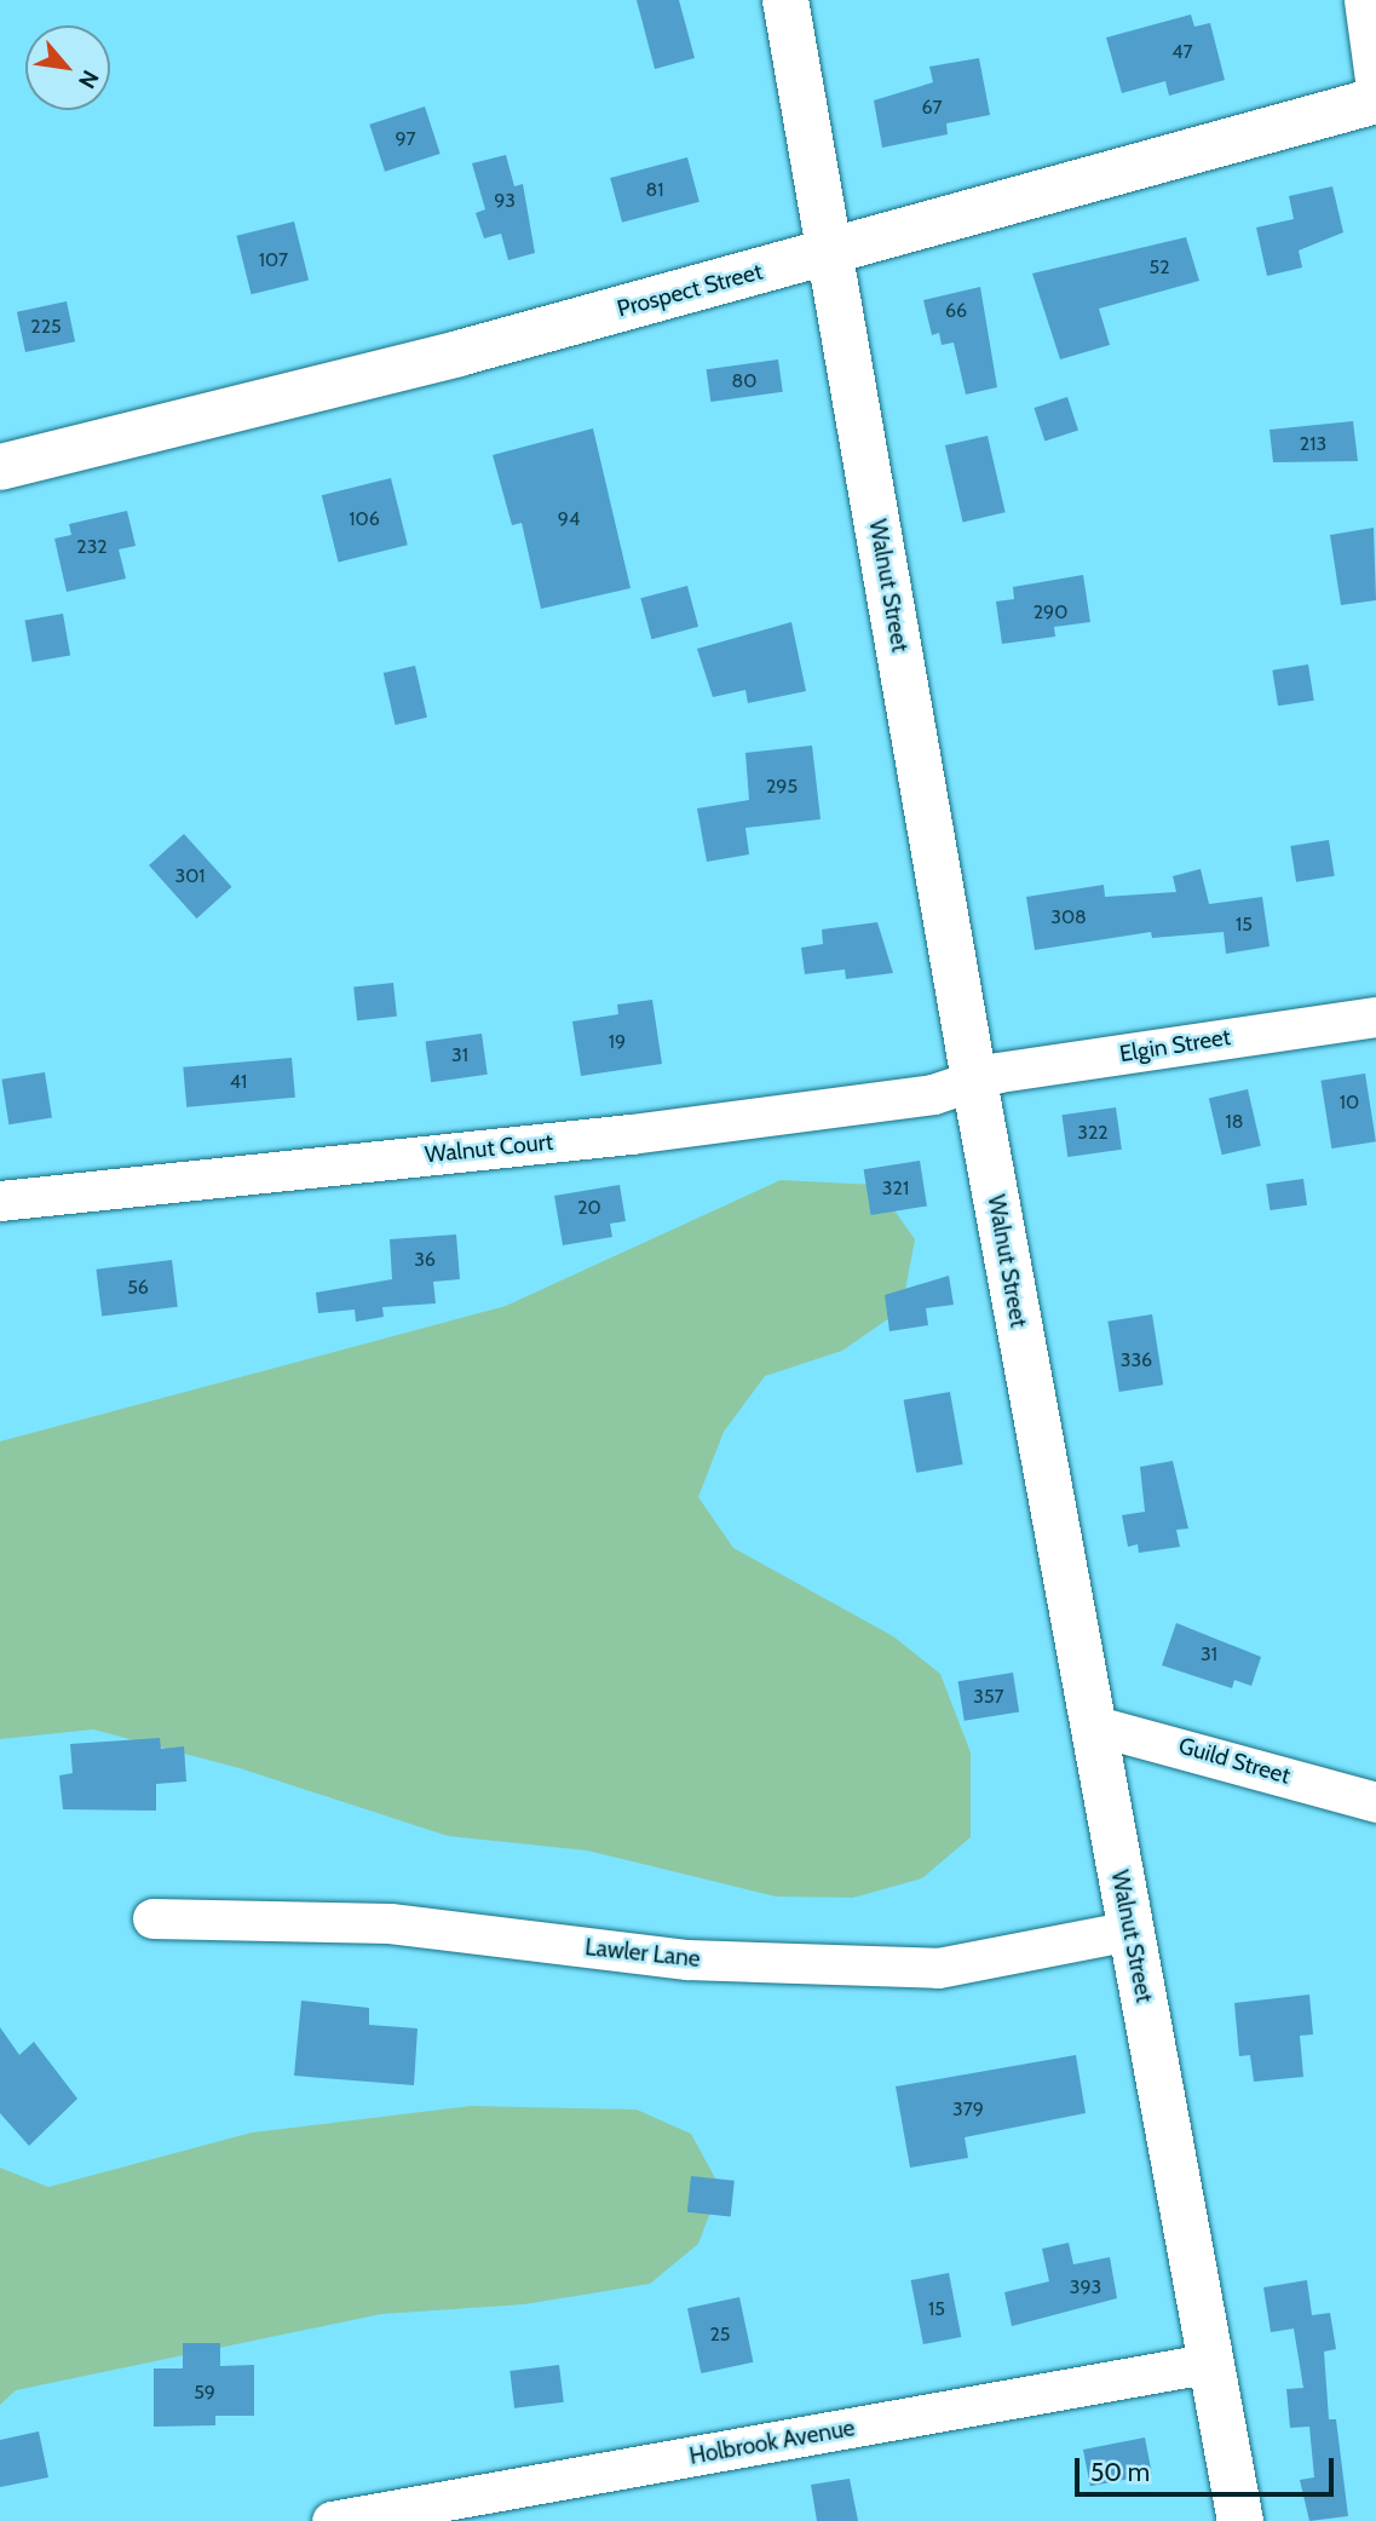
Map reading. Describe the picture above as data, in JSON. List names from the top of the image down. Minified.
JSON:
{"streets":{"street":["Prospect Street","Walnut Street","Elgin Street","Walnut Court","Guild Street","Lawler Lane","Holbrook Avenue"]},"crossings":[["Prospect Street","Walnut Street"],["Walnut Street","Elgin Street"],["Walnut Street","Walnut Court"],["Walnut Street","Guild Street"],["Walnut Street","Lawler Lane"],["Walnut Street","Holbrook Avenue"],["Elgin Street","Walnut Court"]],"house_numbers":["47","67","97","81","93","107","52","66","225","80","213","106","94","232","290","295","301","308","15","19","31","41","10","18","322","321","20","36","56","336","31","357","379","393","15","25","59"],"scale_bar":"50 m","north":"bottom right"}
